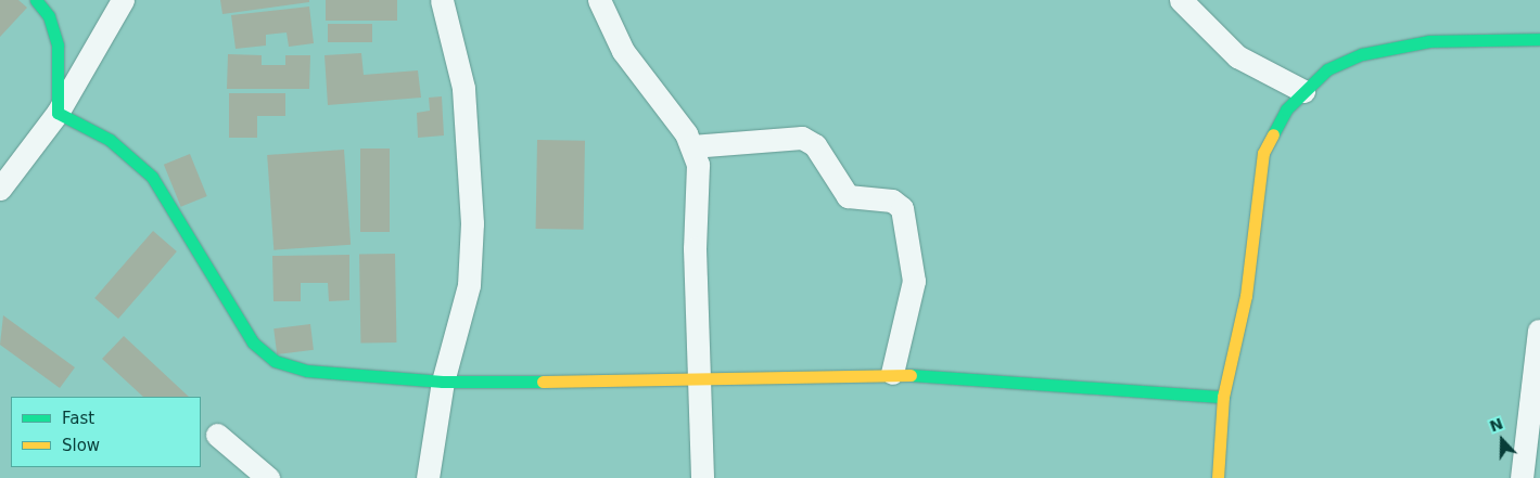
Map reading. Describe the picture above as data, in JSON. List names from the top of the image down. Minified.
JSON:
{"legend":["Fast","Slow"],"north":"top"}
